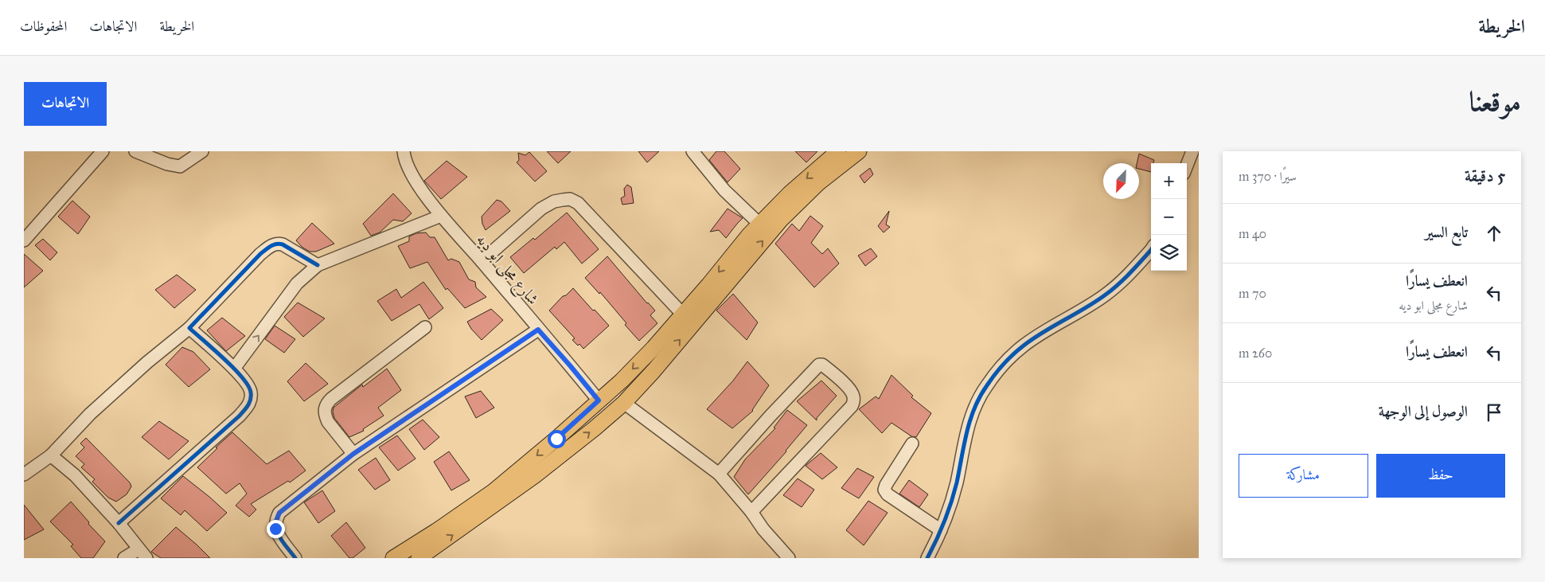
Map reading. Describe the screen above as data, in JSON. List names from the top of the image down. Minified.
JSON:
{"streets":{"street":["شارع مجلى ابو ديه"]},"north":"bottom left","page":{"header":"الخريطة","nav":["الخريطة","الاتجاهات","المحفوظات"],"title":"موقعنا","buttons":["الاتجاهات",["حفظ","مشاركة"]],"heading":["5 دقيقة","سيرًا · 370 m"],"map_buttons":["+","−"],"list":[["تابع السير","40 m"],["انعطف يسارًا","شارع مجلى ابو ديه","70 m"],["انعطف يسارًا","260 m"],"الوصول إلى الوجهة"]}}
